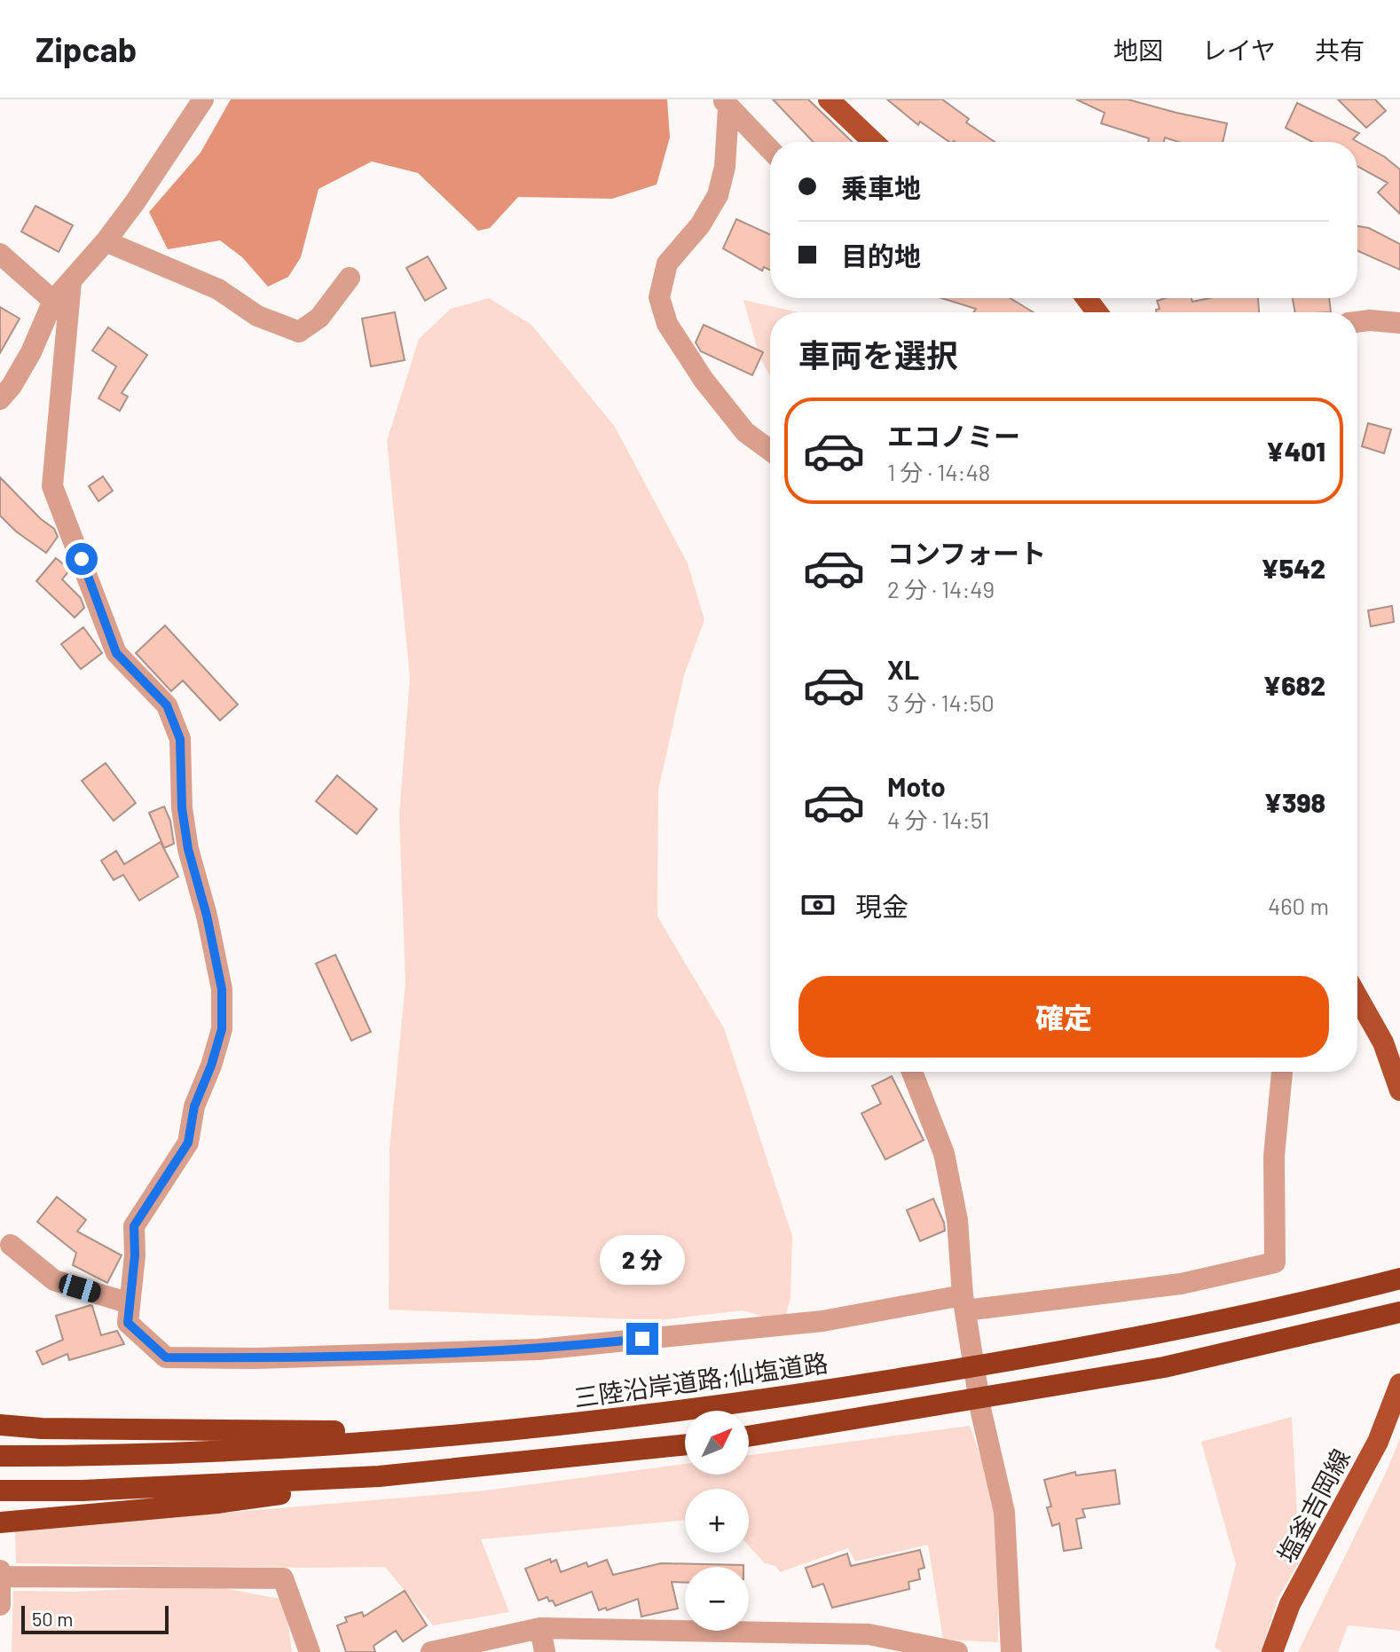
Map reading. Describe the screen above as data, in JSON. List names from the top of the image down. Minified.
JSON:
{"streets":{"highway":["三陸沿岸道路;仙塩道路"],"main road":["塩釜吉岡線"]},"scale_bar":"50 m","north":"top right","page":{"header":"Zipcab","nav":["地図","レイヤ","共有"],"banner":["乗車地","目的地"],"heading":"車両を選択","list":[{"name":"エコノミー","note":"1 分 · 14:48","value":"¥401"},{"name":"コンフォート","note":"2 分 · 14:49","value":"¥542"},{"name":"XL","note":"3 分 · 14:50","value":"¥682"},{"name":"Moto","note":"4 分 · 14:51","value":"¥398"}],"pay":["現金","460 m"],"buttons":"確定","bubble":"2 分","map_buttons":["+","−"],"scale":"50 m"}}
